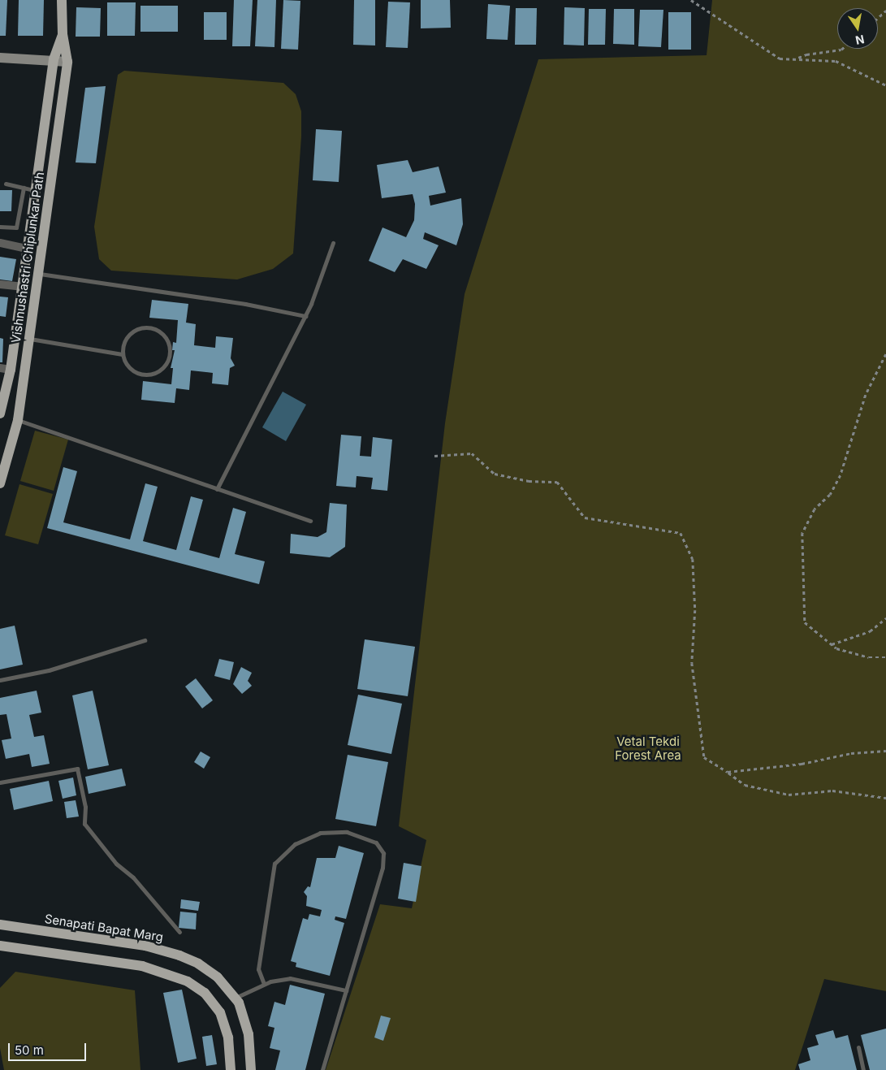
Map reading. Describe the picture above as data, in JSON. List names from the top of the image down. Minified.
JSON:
{"streets":{"main road":["Vishnushastri Chiplunkar Path","Senapati Bapat Marg"]},"parks":["Vetal Tekdi Forest Area"],"scale_bar":"50 m","north":"bottom"}
